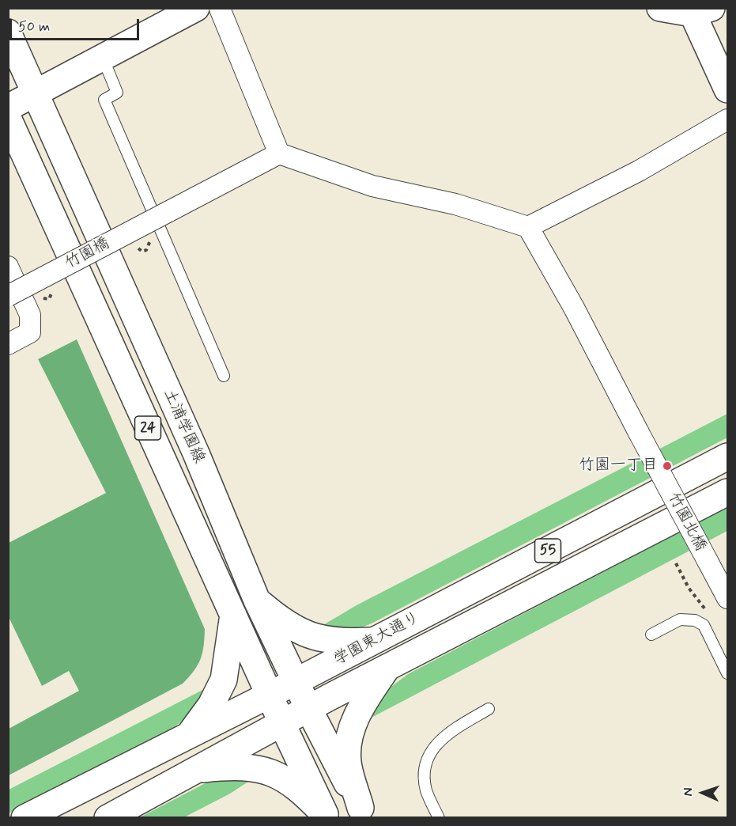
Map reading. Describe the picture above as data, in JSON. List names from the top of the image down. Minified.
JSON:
{"streets":{"main road":["土浦学園線","24","55","学園東大通り"],"street":["竹園橋","竹園北橋"]},"crossings":[["土浦学園線","学園東大通り"]],"places":["竹園一丁目"],"scale_bar":"50 m","north":"left"}
